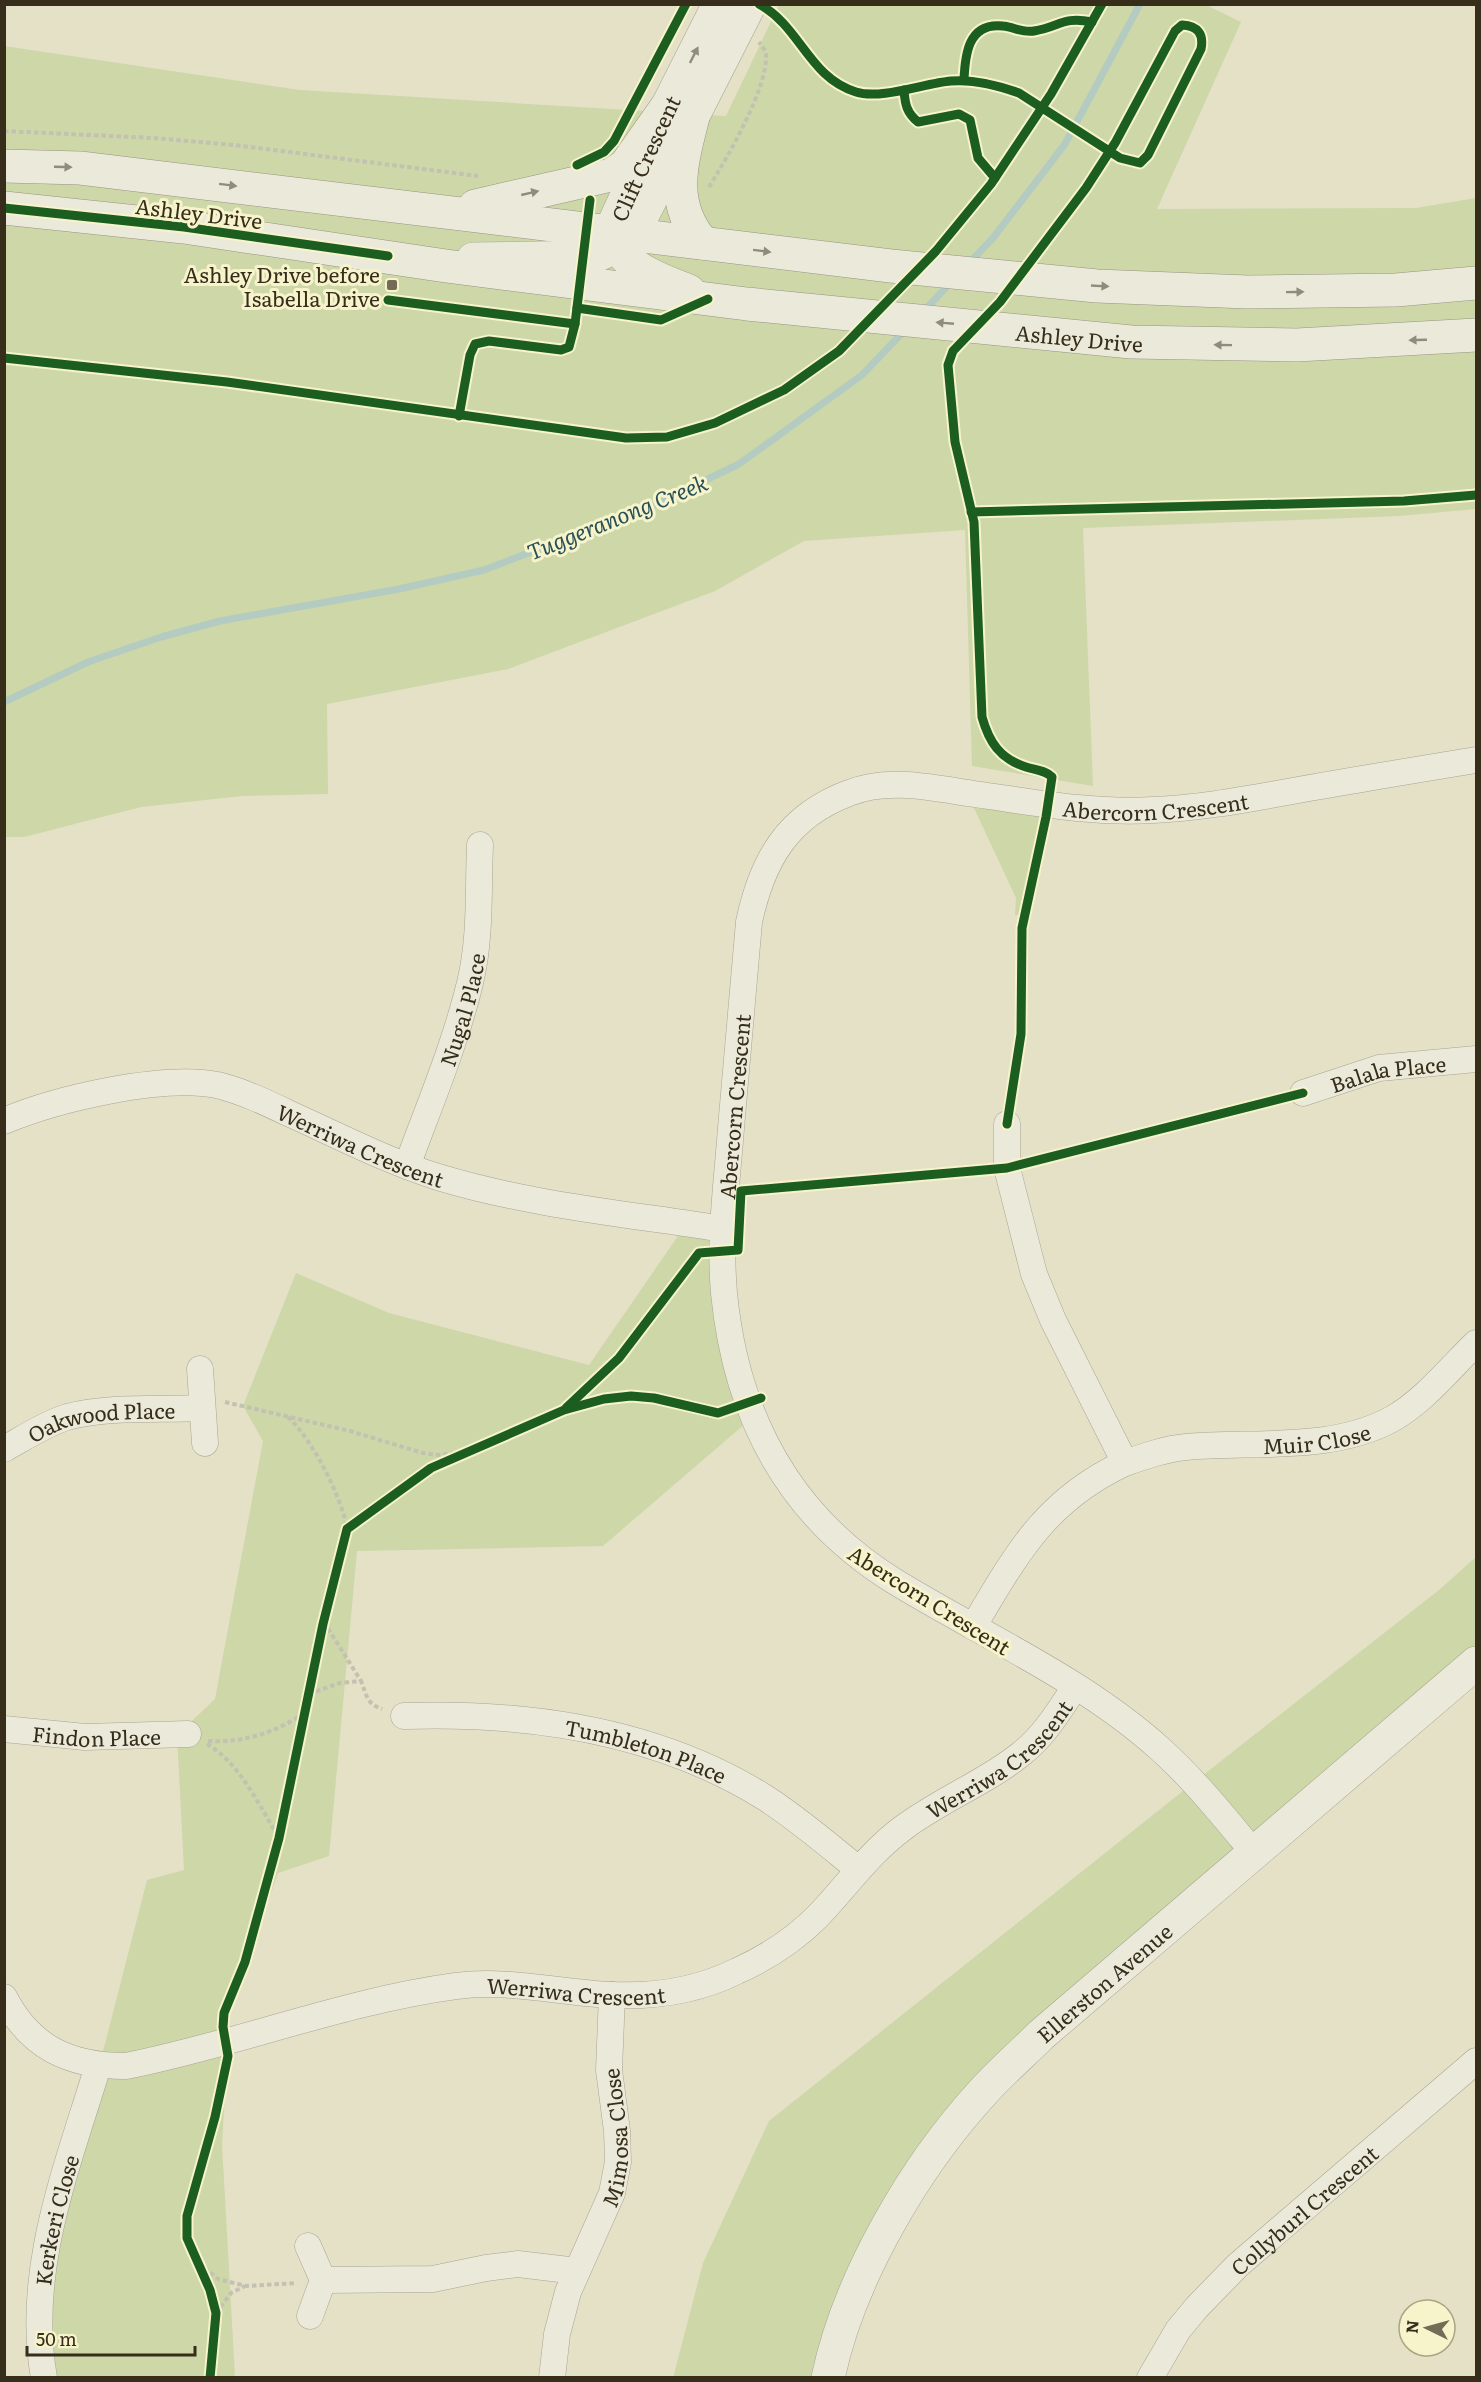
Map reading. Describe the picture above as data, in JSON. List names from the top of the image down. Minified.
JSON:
{"streets":{"main road":["Clift Crescent","Ashley Drive","Ellerston Avenue"],"street":["Abercorn Crescent","Nugal Place","Balala Place","Werriwa Crescent","Oakwood Place","Muir Close","Findon Place","Tumbleton Place","Mimosa Close","Collyburl Crescent","Kerkeri Close"]},"crossings":[["Clift Crescent","Ashley Drive"],["Abercorn Crescent","Werriwa Crescent"],["Abercorn Crescent","Muir Close"],["Abercorn Crescent","Ellerston Avenue"],["Nugal Place","Werriwa Crescent"],["Werriwa Crescent","Tumbleton Place"],["Werriwa Crescent","Mimosa Close"],["Werriwa Crescent","Kerkeri Close"]],"water":["Tuggeranong Creek"],"places":{"transit":["Ashley Drive before Isabella Drive"]},"scale_bar":"50 m","north":"left"}
